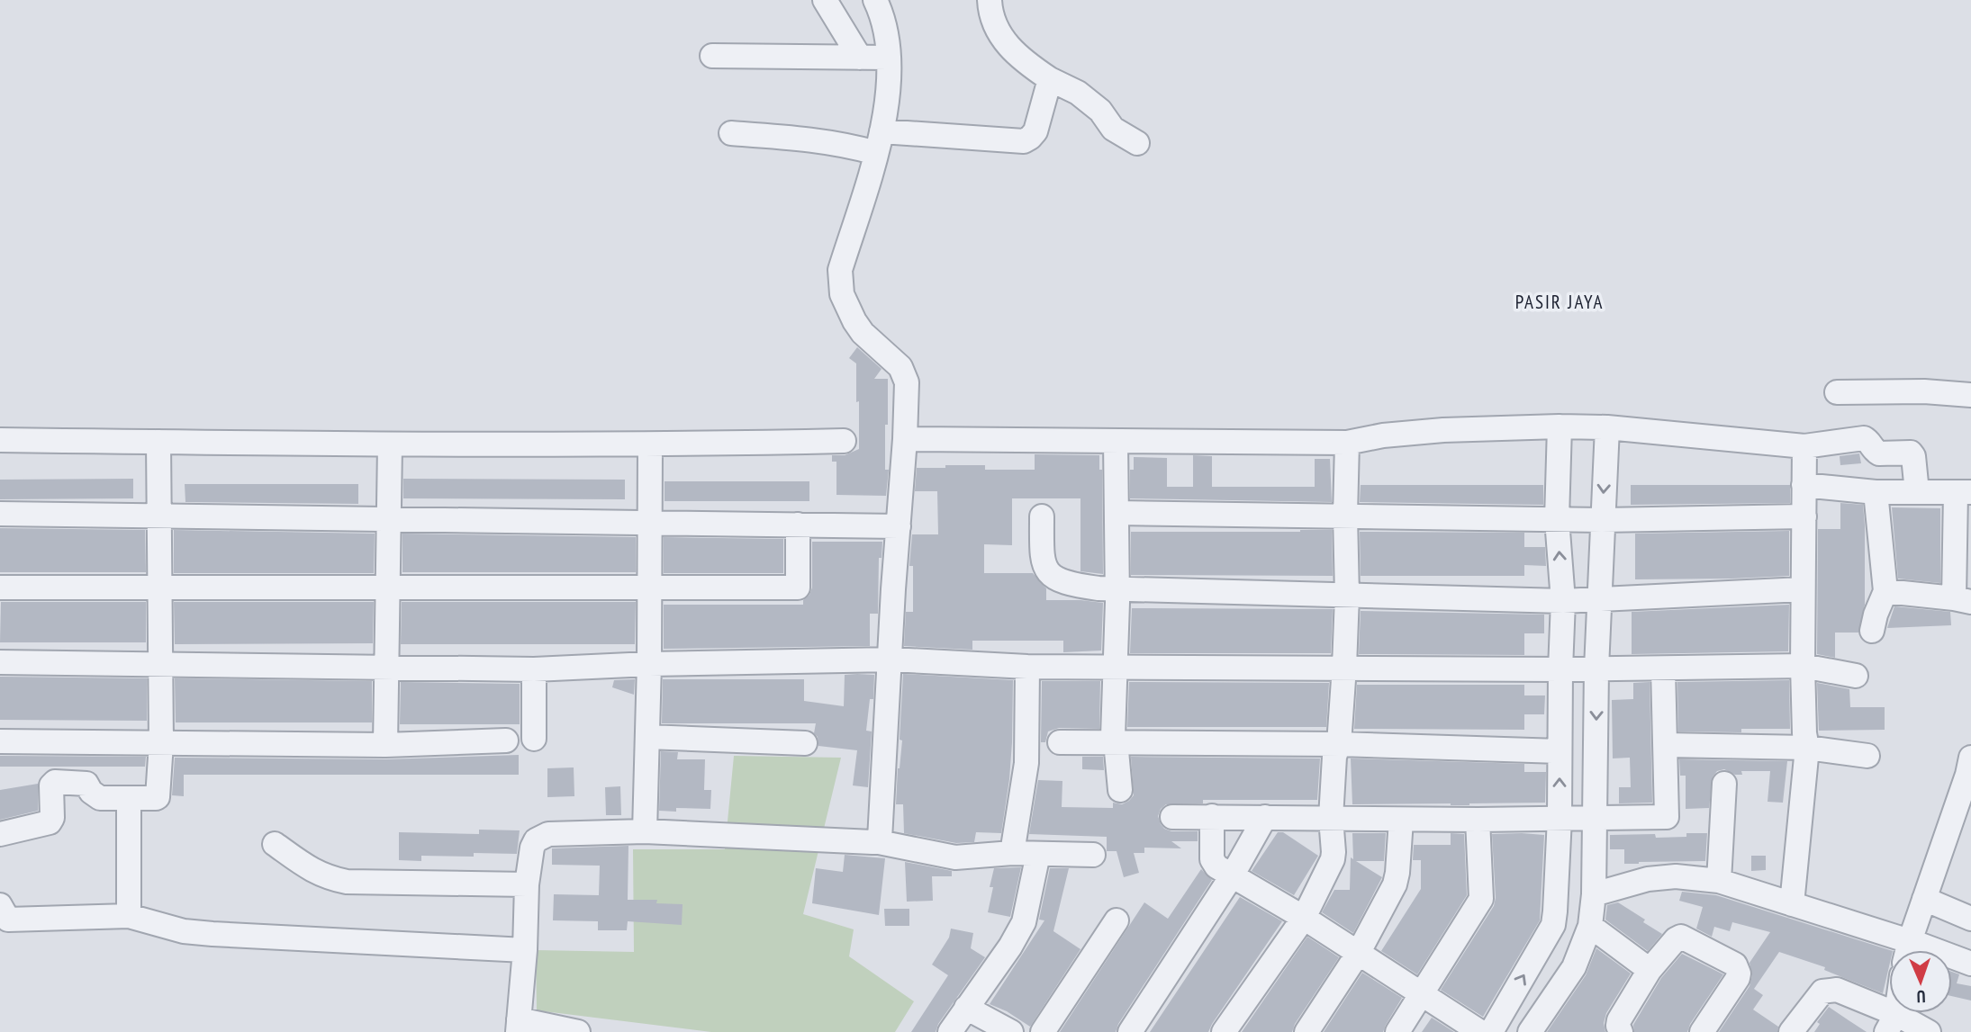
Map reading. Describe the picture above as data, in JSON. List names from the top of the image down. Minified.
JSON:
{"districts":["PASIR JAYA"],"north":"bottom"}
